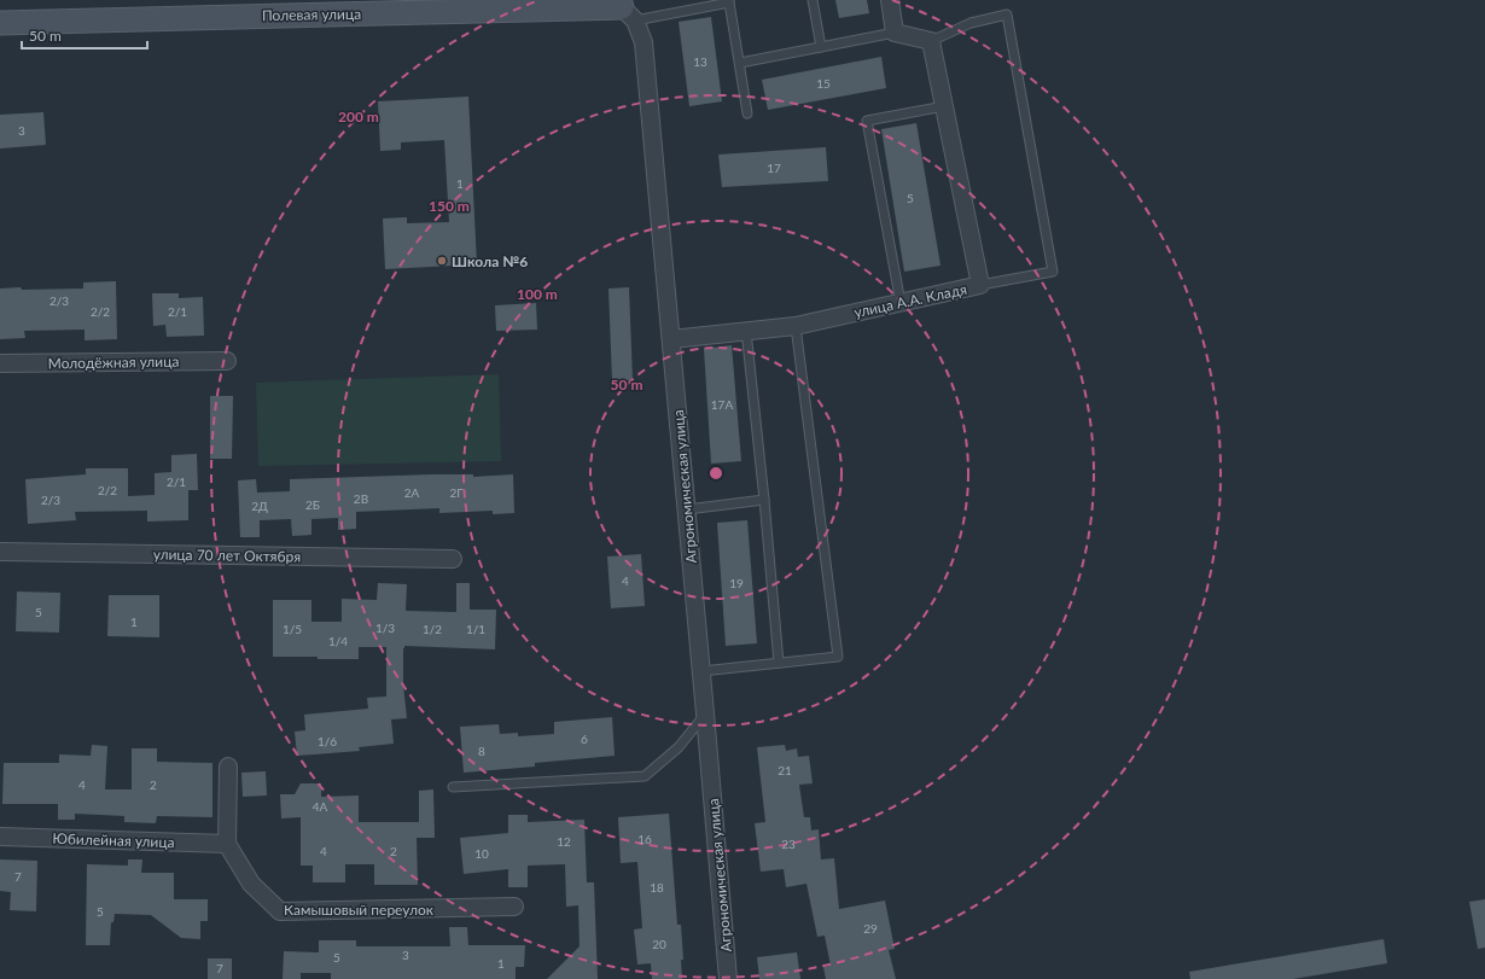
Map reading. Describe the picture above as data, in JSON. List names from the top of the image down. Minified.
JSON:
{"streets":{"street":["Полевая улица","улица А.А. Кладя","Молодёжная улица","Агрономическая улица","улица 70 лет Октября","Юбилейная улица","Камышовый переулок"]},"crossings":[["Полевая улица","Агрономическая улица"],["улица А.А. Кладя","Агрономическая улица"],["Юбилейная улица","Камышовый переулок"]],"places":["Школа №6"],"house_numbers":["13","15","3","17","1","5","2/3","2/2","2/1","17А","2/1","2/2","2А","2Г","2В","2/3","2Б","2Д","4","19","5","1","1/3","1/5","1/2","1/1","1/4","6","1/6","8","21","4","2","4А","16","12","23","4","2","10","7","18","5","29","20","3","5","1","7"],"scale_bar":"50 m","rings":["200 m","150 m","100 m","50 m"]}
